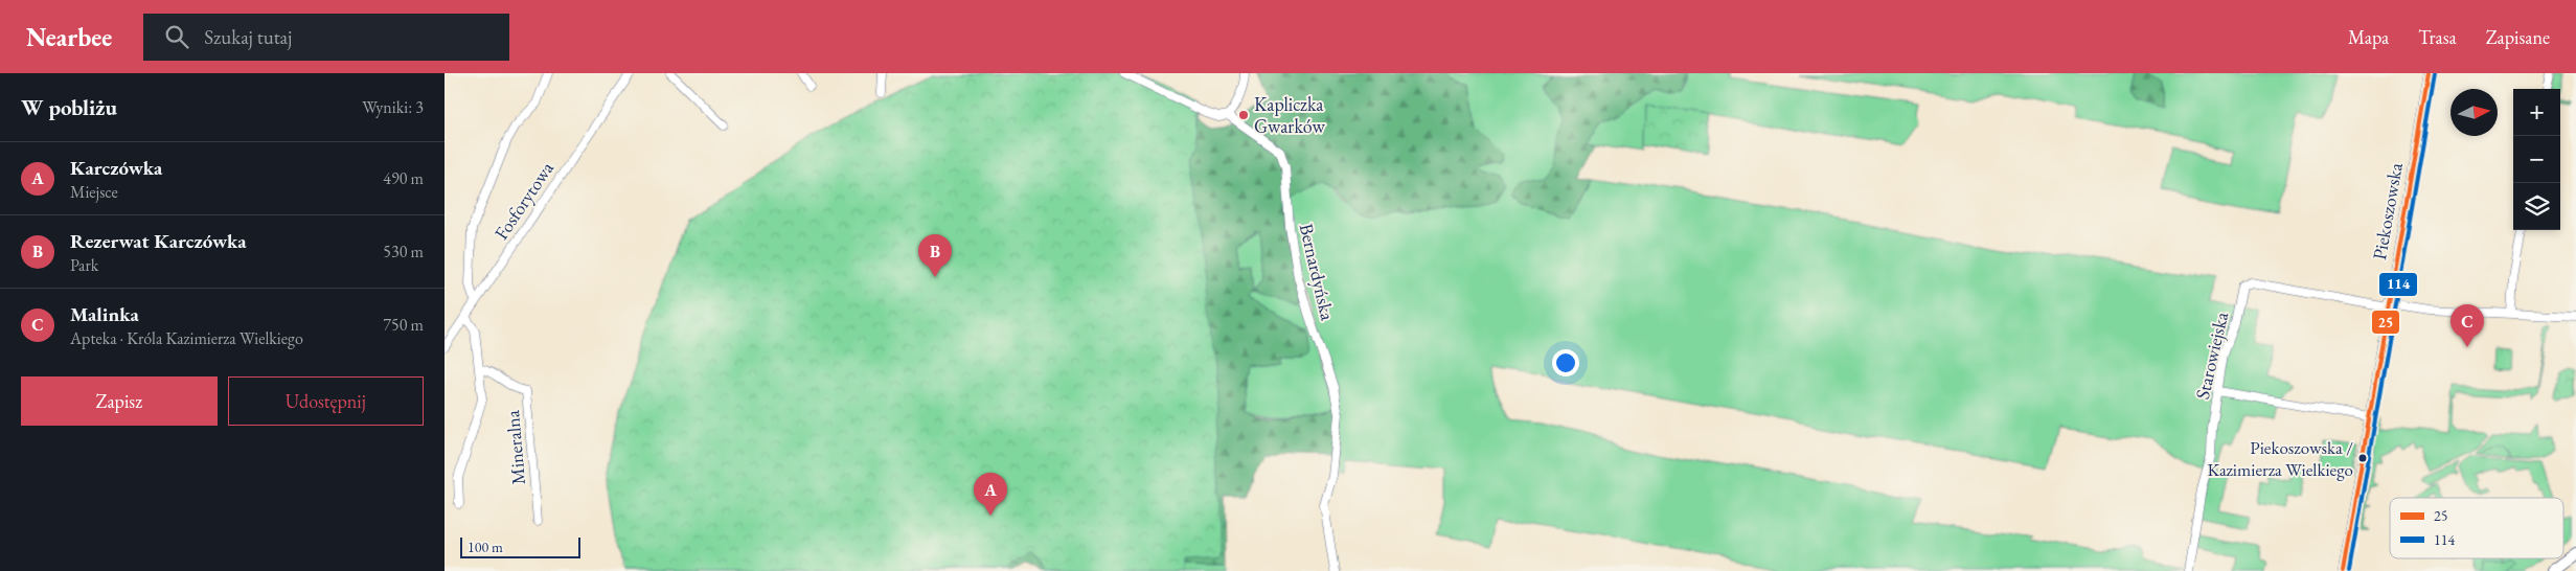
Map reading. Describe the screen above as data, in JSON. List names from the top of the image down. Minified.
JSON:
{"streets":{"street":["Fosforytowa","Piekoszowska","Bernardyńska","Starowiejska","Mineralna"]},"crossings":[["Piekoszowska","Starowiejska"]],"places":["Kapliczka Gwarków","Piekoszowska / Kazimierza Wielkiego"],"lines":["transit line 25","transit line 114"],"legend":["25","114"],"scale_bar":"100 m","north":"right","page":{"header":"Nearbee","search":"Szukaj tutaj","nav":["Mapa","Trasa","Zapisane"],"heading":["W pobliżu","Wyniki: 3"],"map_buttons":["+","−"],"list":[{"mark":"A","name":"Karczówka","note":"Miejsce","value":"490 m"},{"mark":"B","name":"Rezerwat Karczówka","note":"Park","value":"530 m"},{"mark":"C","name":"Malinka","note":"Apteka · Króla Kazimierza Wielkiego","value":"750 m"}],"pins":["B","C","A"],"buttons":["Zapisz","Udostępnij"],"scale":"100 m"}}
